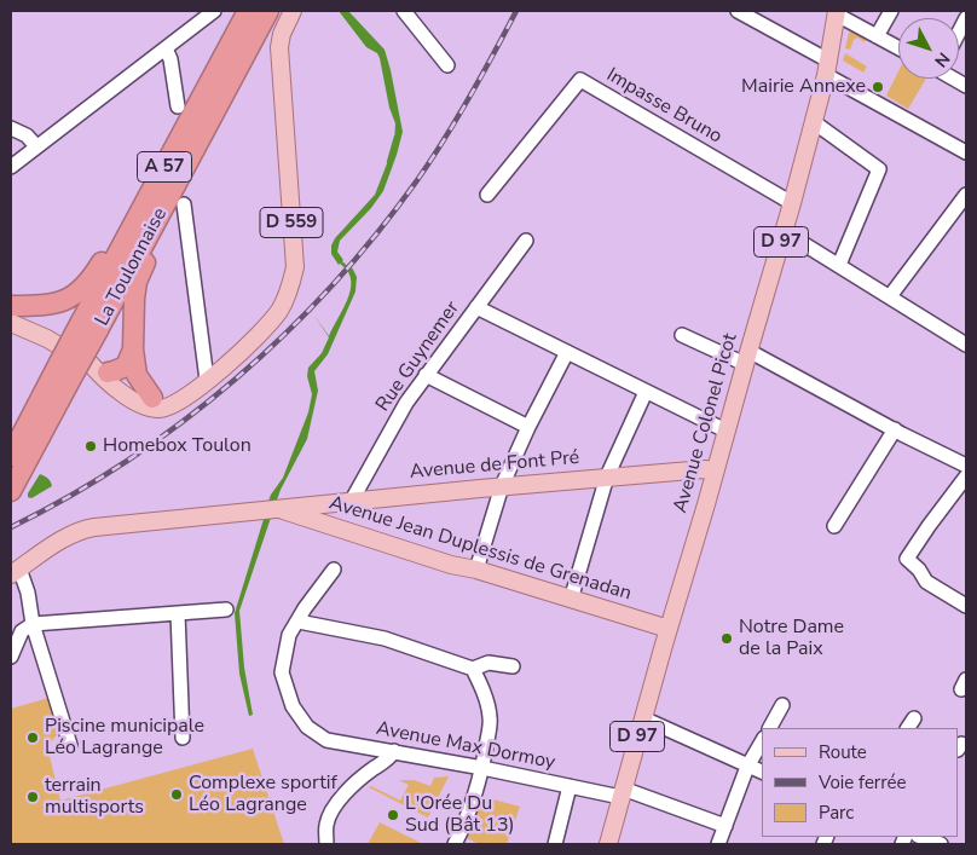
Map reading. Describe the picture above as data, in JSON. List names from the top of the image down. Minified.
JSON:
{"streets":{"highway":["A 57","La Toulonnaise"],"main road":["D 559","D 97","Avenue Colonel Picot","Avenue de Font Pré","Avenue Jean Duplessis de Grenadan"],"street":["Impasse Bruno","Rue Guynemer","Avenue Max Dormoy"]},"crossings":[["Impasse Bruno","Avenue Colonel Picot"],["D 559","La Toulonnaise"],["Rue Guynemer","Avenue de Font Pré"],["Avenue Colonel Picot","Avenue de Font Pré"],["Avenue Colonel Picot","Avenue Jean Duplessis de Grenadan"],["Avenue Colonel Picot","Avenue Max Dormoy"],["Avenue de Font Pré","Avenue Jean Duplessis de Grenadan"]],"places":["Mairie Annexe","Homebox Toulon","Notre Dame de la Paix","Piscine municipale Léo Lagrange","Complexe sportif Léo Lagrange","terrain multisports","L'Orée Du Sud (Bât 13)"],"legend":["Route","Voie ferrée","Parc"],"north":"bottom right"}
